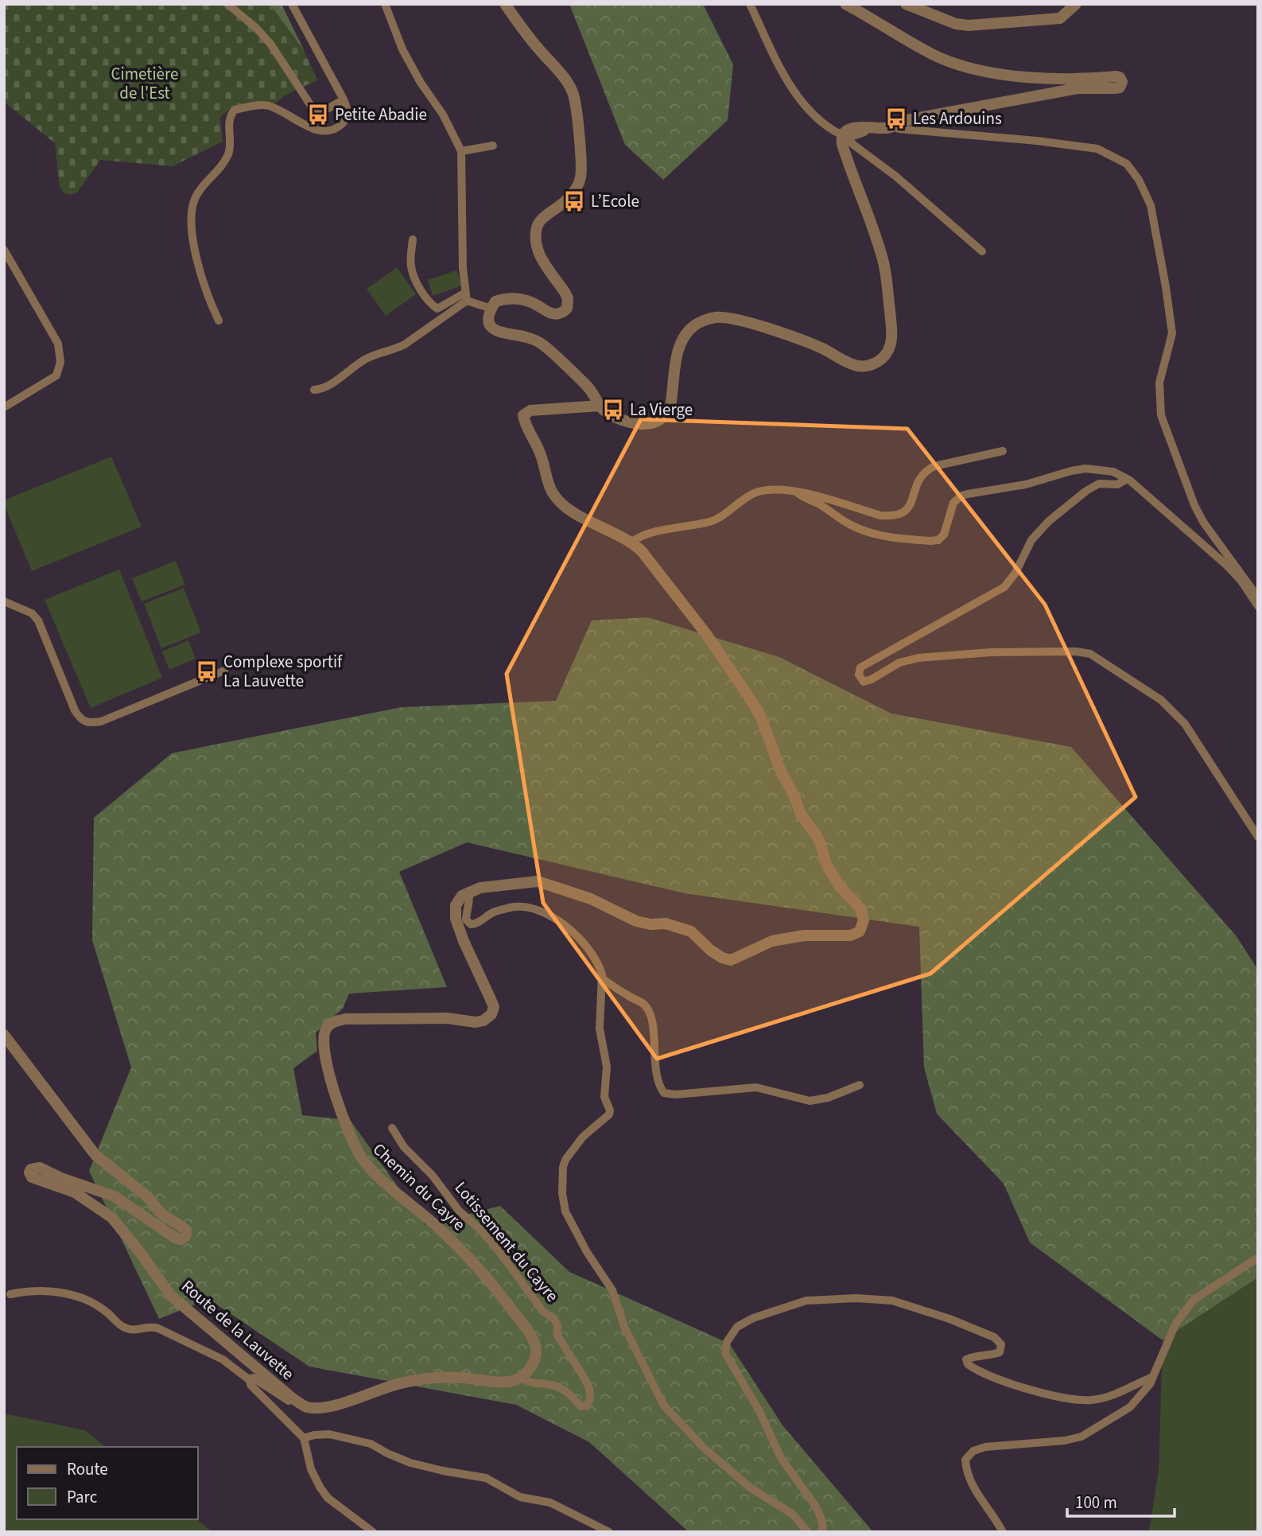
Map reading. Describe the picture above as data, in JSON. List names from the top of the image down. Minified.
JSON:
{"streets":{"street":["Chemin du Cayre","Lotissement du Cayre","Route de la Lauvette"]},"crossings":[["Chemin du Cayre","Lotissement du Cayre"]],"parks":["Cimetière de l'Est"],"places":{"bus stop":["Petite Abadie","Les Ardouins","L’Ecole","La Vierge","Complexe sportif La Lauvette"]},"legend":["Route","Parc"],"scale_bar":"100 m"}
